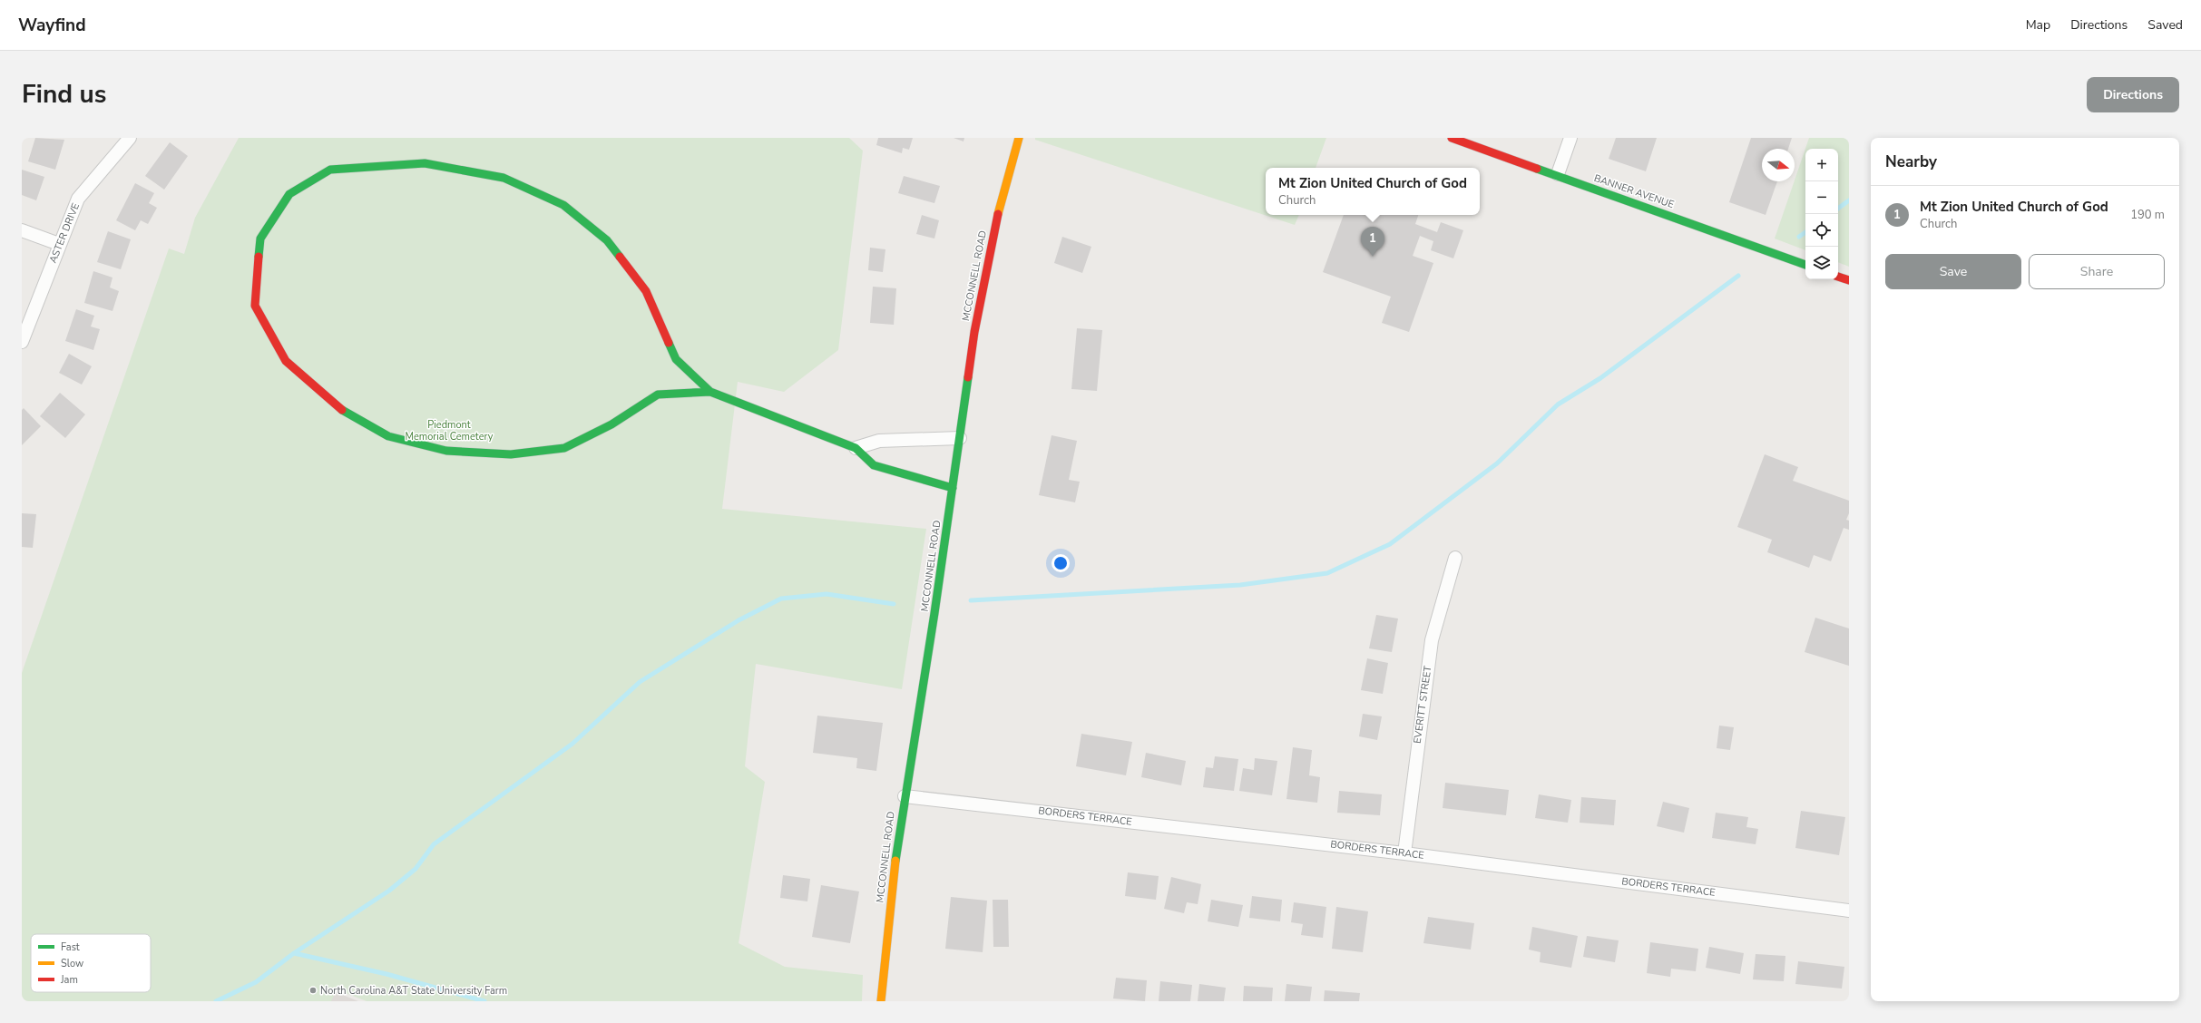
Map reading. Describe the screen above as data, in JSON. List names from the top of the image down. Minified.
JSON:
{"streets":{"street":["BANNER AVENUE","ASTER DRIVE","MCCONNELL ROAD","EVERITT STREET","BORDERS TERRACE"]},"crossings":[["MCCONNELL ROAD","BORDERS TERRACE"],["EVERITT STREET","BORDERS TERRACE"]],"parks":["Piedmont Memorial Cemetery"],"places":["North Carolina A&T State University Farm"],"legend":["Fast","Slow","Jam"],"north":"right","page":{"header":"Wayfind","nav":["Map","Directions","Saved"],"title":"Find us","buttons":["Directions",["Save","Share"]],"heading":"Nearby","map_buttons":["+","−"],"popup":["Mt Zion United Church of God","Church"],"list":[{"mark":"1","name":"Mt Zion United Church of God","note":"Church","value":"190 m"}],"pins":"1"}}
